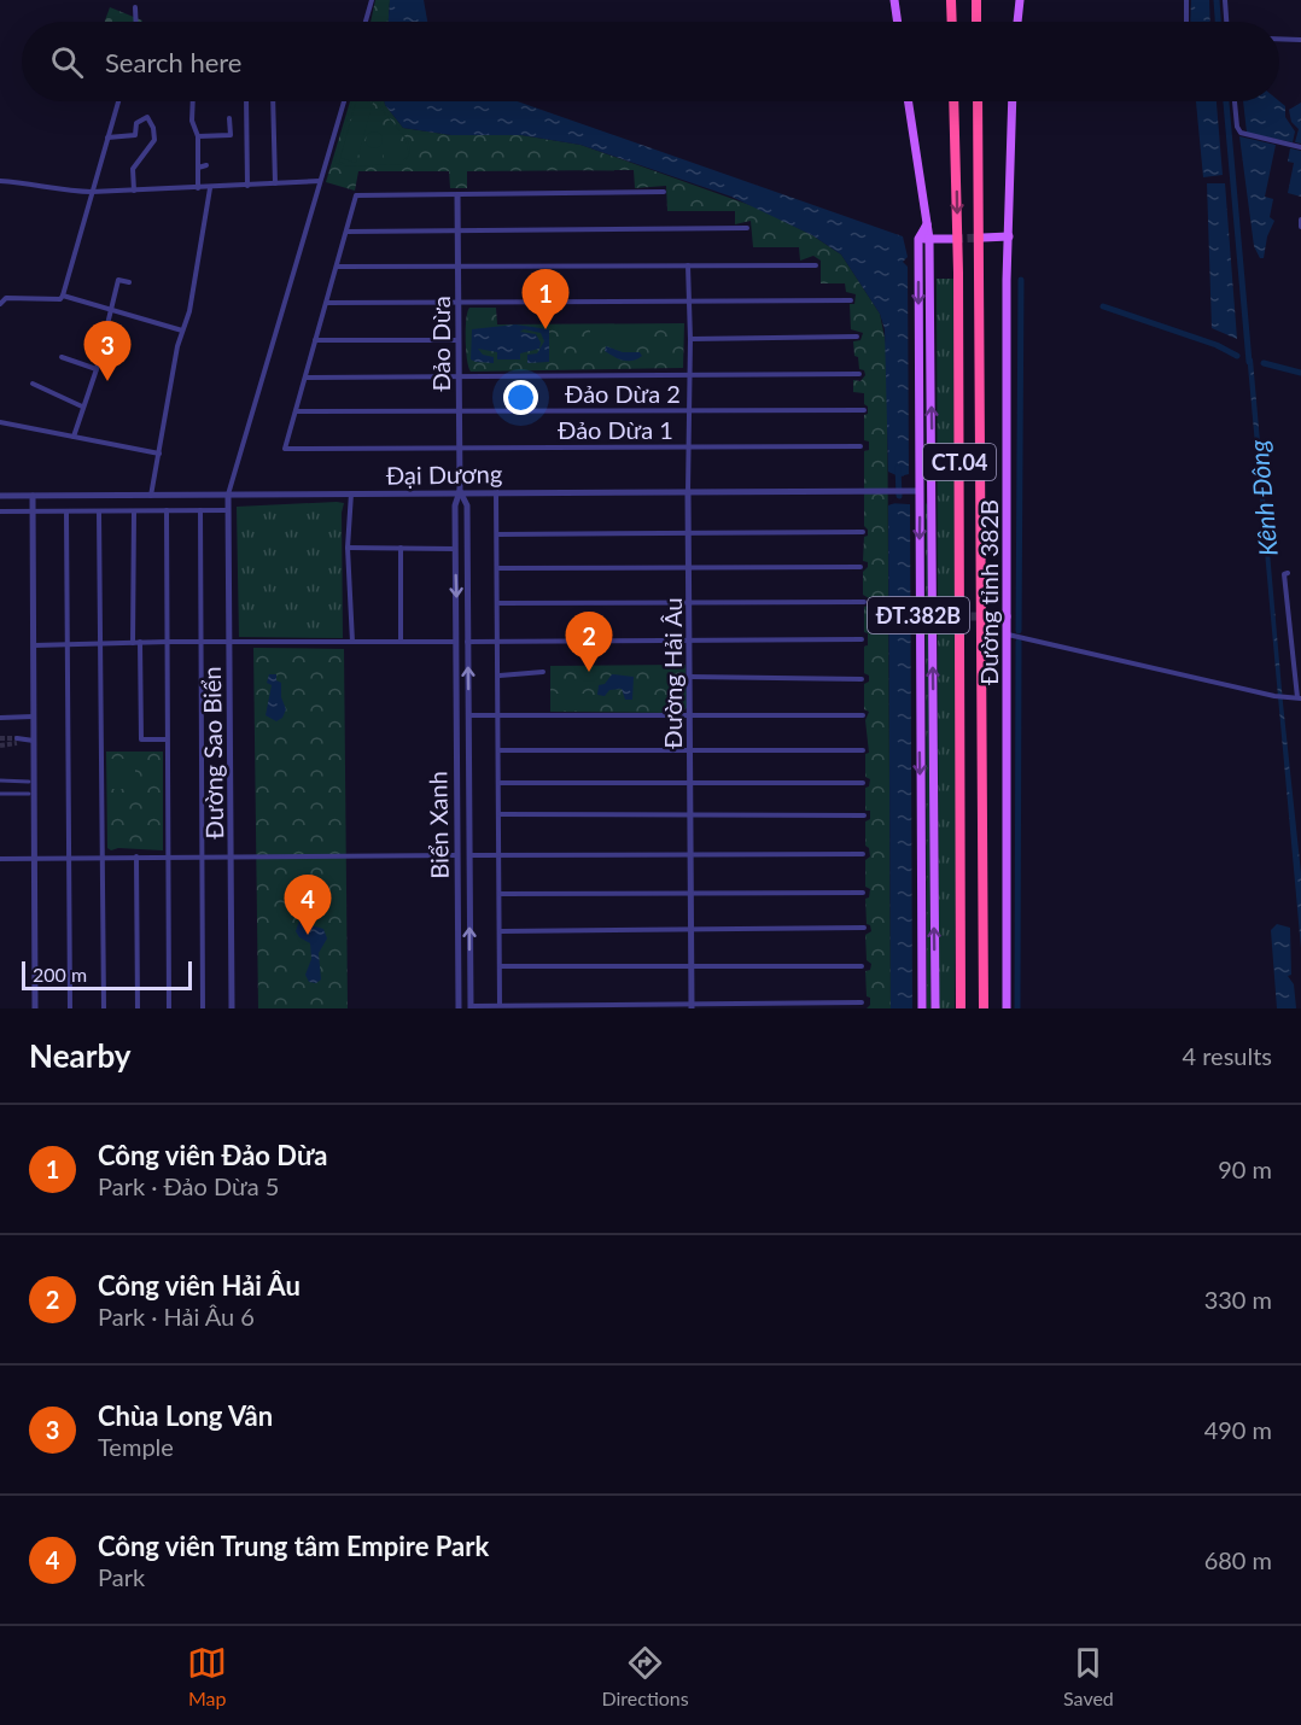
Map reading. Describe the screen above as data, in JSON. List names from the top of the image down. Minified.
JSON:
{"streets":{"highway":["CT.04"],"main road":["Đường tỉnh 382B","ĐT.382B"],"street":["Đảo Dừa","Đảo Dừa 2","Đảo Dừa 1","Đại Dương","Đường Hải Âu","Đường Sao Biển","Biển Xanh"]},"crossings":[["Đảo Dừa","Đảo Dừa 2"],["Đảo Dừa","Đảo Dừa 1"],["Đảo Dừa","Đại Dương"],["Đảo Dừa","Biển Xanh"],["Đảo Dừa 2","Đảo Dừa 1"],["Đại Dương","ĐT.382B"],["Đại Dương","Đường Hải Âu"],["Đại Dương","Đường Sao Biển"],["Đại Dương","Biển Xanh"]],"water":["Kênh Đông"],"scale_bar":"200 m","page":{"search":"Search here","pins":["1","3","2","4"],"scale":"200 m","heading":["Nearby","4 results"],"list":[{"mark":"1","name":"Công viên Đảo Dừa","note":"Park · Đảo Dừa 5","value":"90 m"},{"mark":"2","name":"Công viên Hải Âu","note":"Park · Hải Âu 6","value":"330 m"},{"mark":"3","name":"Chùa Long Vân","note":"Temple","value":"490 m"},{"mark":"4","name":"Công viên Trung tâm Empire Park","note":"Park","value":"680 m"}],"nav":["Map","Directions","Saved"]}}
